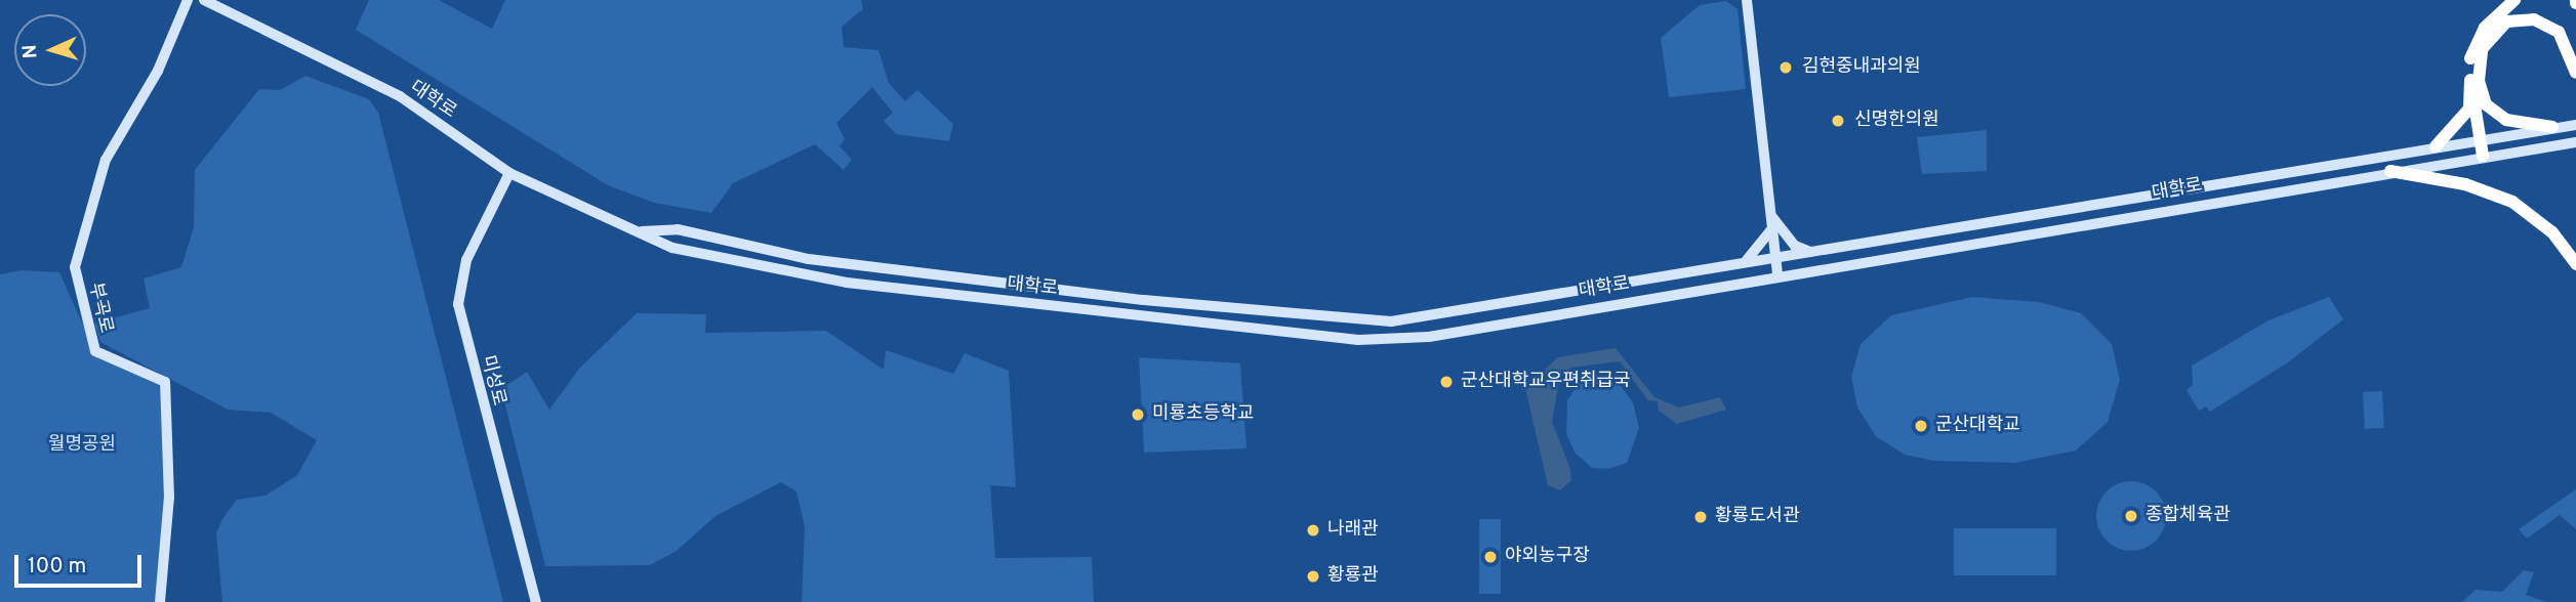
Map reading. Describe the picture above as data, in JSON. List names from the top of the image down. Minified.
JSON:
{"streets":{"street":["대학로","부곡로","미성로"]},"crossings":[["대학로","미성로"]],"parks":["월명공원"],"places":["김현중내과의원","신명한의원","군산대학교우편취급국","미룡초등학교","군산대학교","종합체육관","황룡도서관","나래관","야외농구장","황룡관"],"scale_bar":"100 m","north":"left"}
